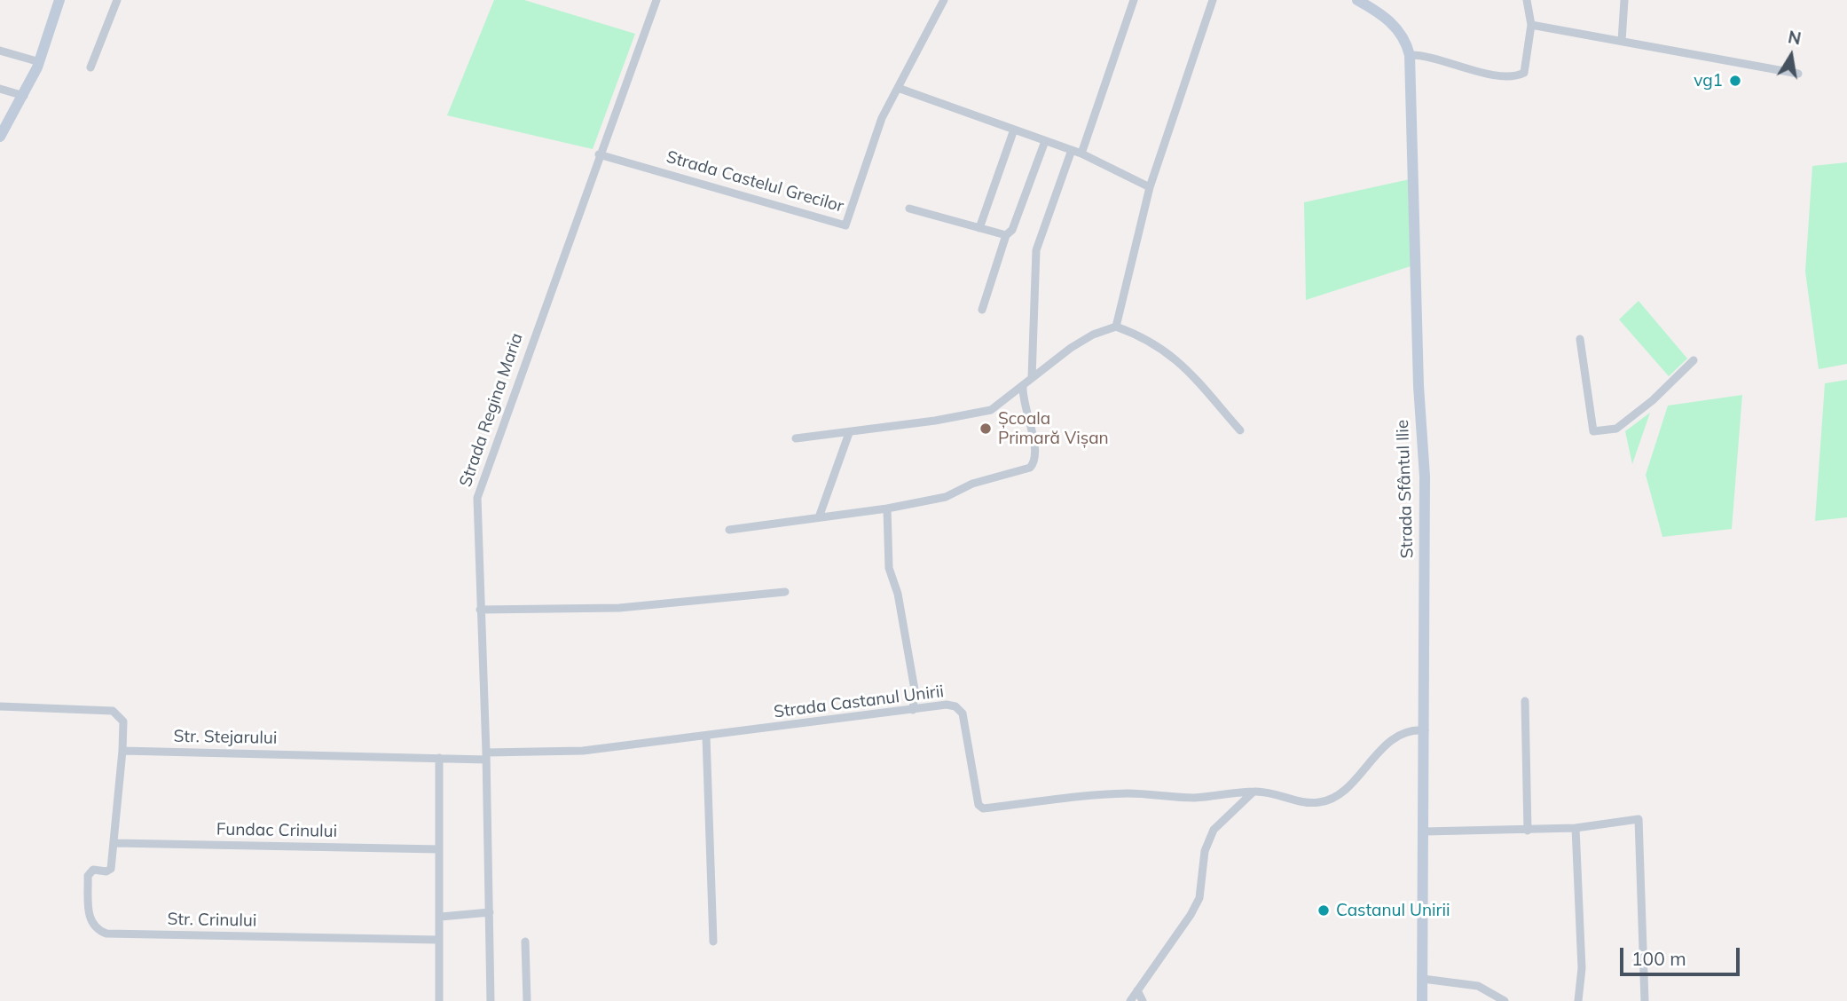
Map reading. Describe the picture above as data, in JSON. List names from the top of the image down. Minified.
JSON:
{"streets":{"street":["Strada Castelul Grecilor","Strada Regina Maria","Strada Sfântul Ilie","Strada Castanul Unirii","Str. Stejarului","Fundac Crinului","Str. Crinului"]},"crossings":[["Strada Castelul Grecilor","Strada Regina Maria"],["Strada Regina Maria","Strada Castanul Unirii"],["Strada Regina Maria","Str. Stejarului"],["Strada Sfântul Ilie","Strada Castanul Unirii"],["Strada Castanul Unirii","Str. Stejarului"],["Fundac Crinului","Str. Crinului"]],"places":["vg1","Școala Primară Vișan","Castanul Unirii"],"scale_bar":"100 m","north":"top"}
